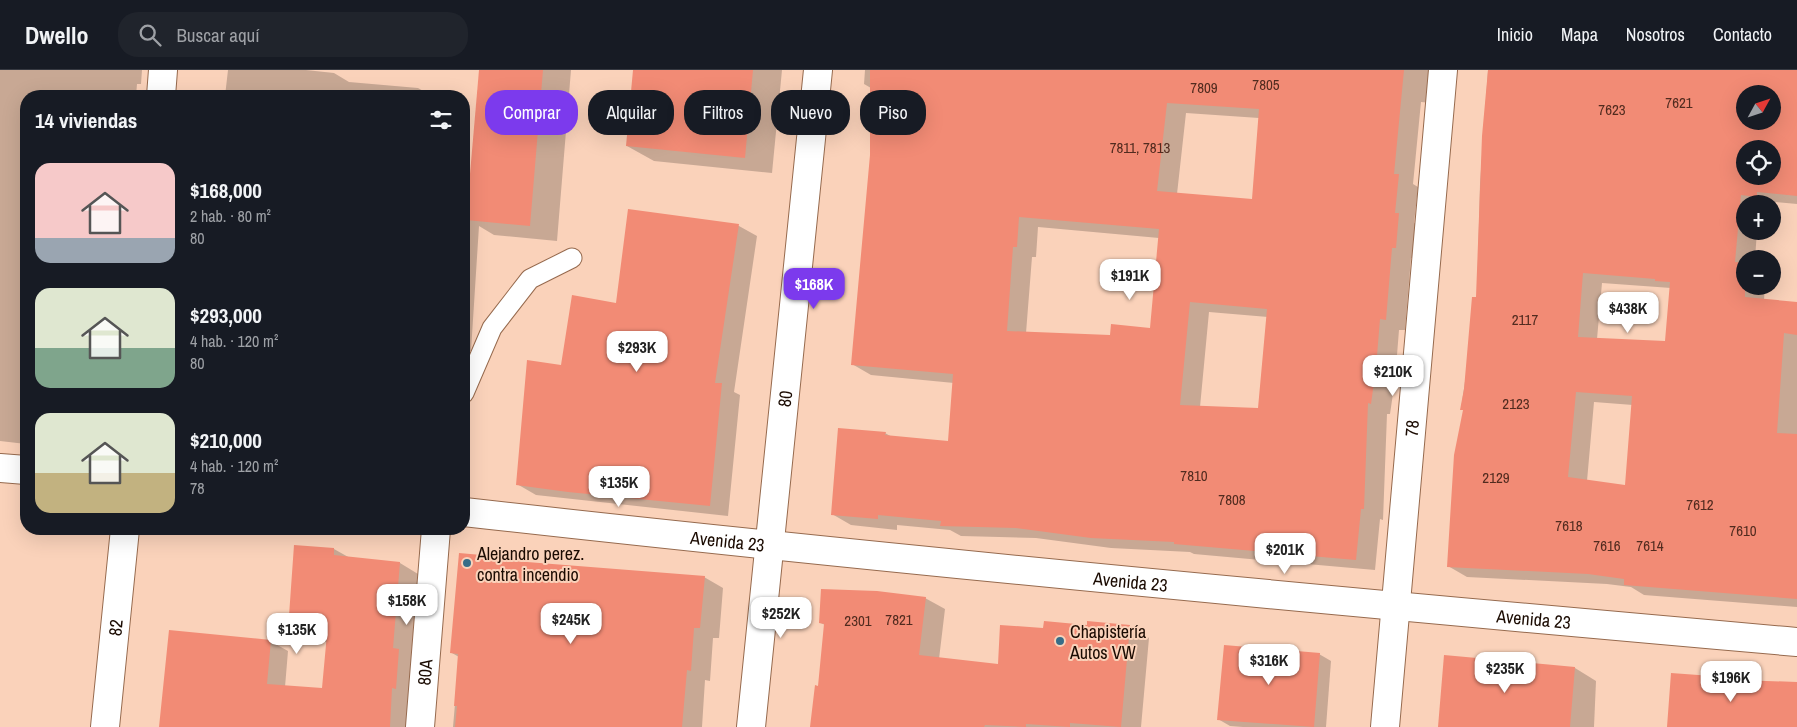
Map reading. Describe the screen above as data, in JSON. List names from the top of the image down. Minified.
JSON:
{"streets":{"street":["80","78","Avenida 23","82","80A"]},"crossings":[["80","Avenida 23"],["78","Avenida 23"]],"places":["Alejandro perez. contra incendio","Chapistería Autos VW"],"house_numbers":["7805","7809","7621","7623","7811, 7813","2117","2123","7810","2129","7808","7612","7618","7610","7616","7614","7821","2301"],"north":"top right","page":{"header":"Dwello","search":"Buscar aquí","nav":["Inicio","Mapa","Nosotros","Contacto"],"map_buttons":["+","−"],"chip":["Comprar","Alquilar","Filtros","Nuevo","Piso"],"heading":"14 viviendas","list":[{"name":"$168,000","note":"2 hab. · 80 m² · 80"},{"name":"$293,000","note":"4 hab. · 120 m² · 80"},{"name":"$210,000","note":"4 hab. · 120 m² · 78"}],"price":["$191K","$168K","$438K","$293K","$210K","$135K","$201K","$158K","$252K","$245K","$135K","$316K","$235K","$196K"]}}
